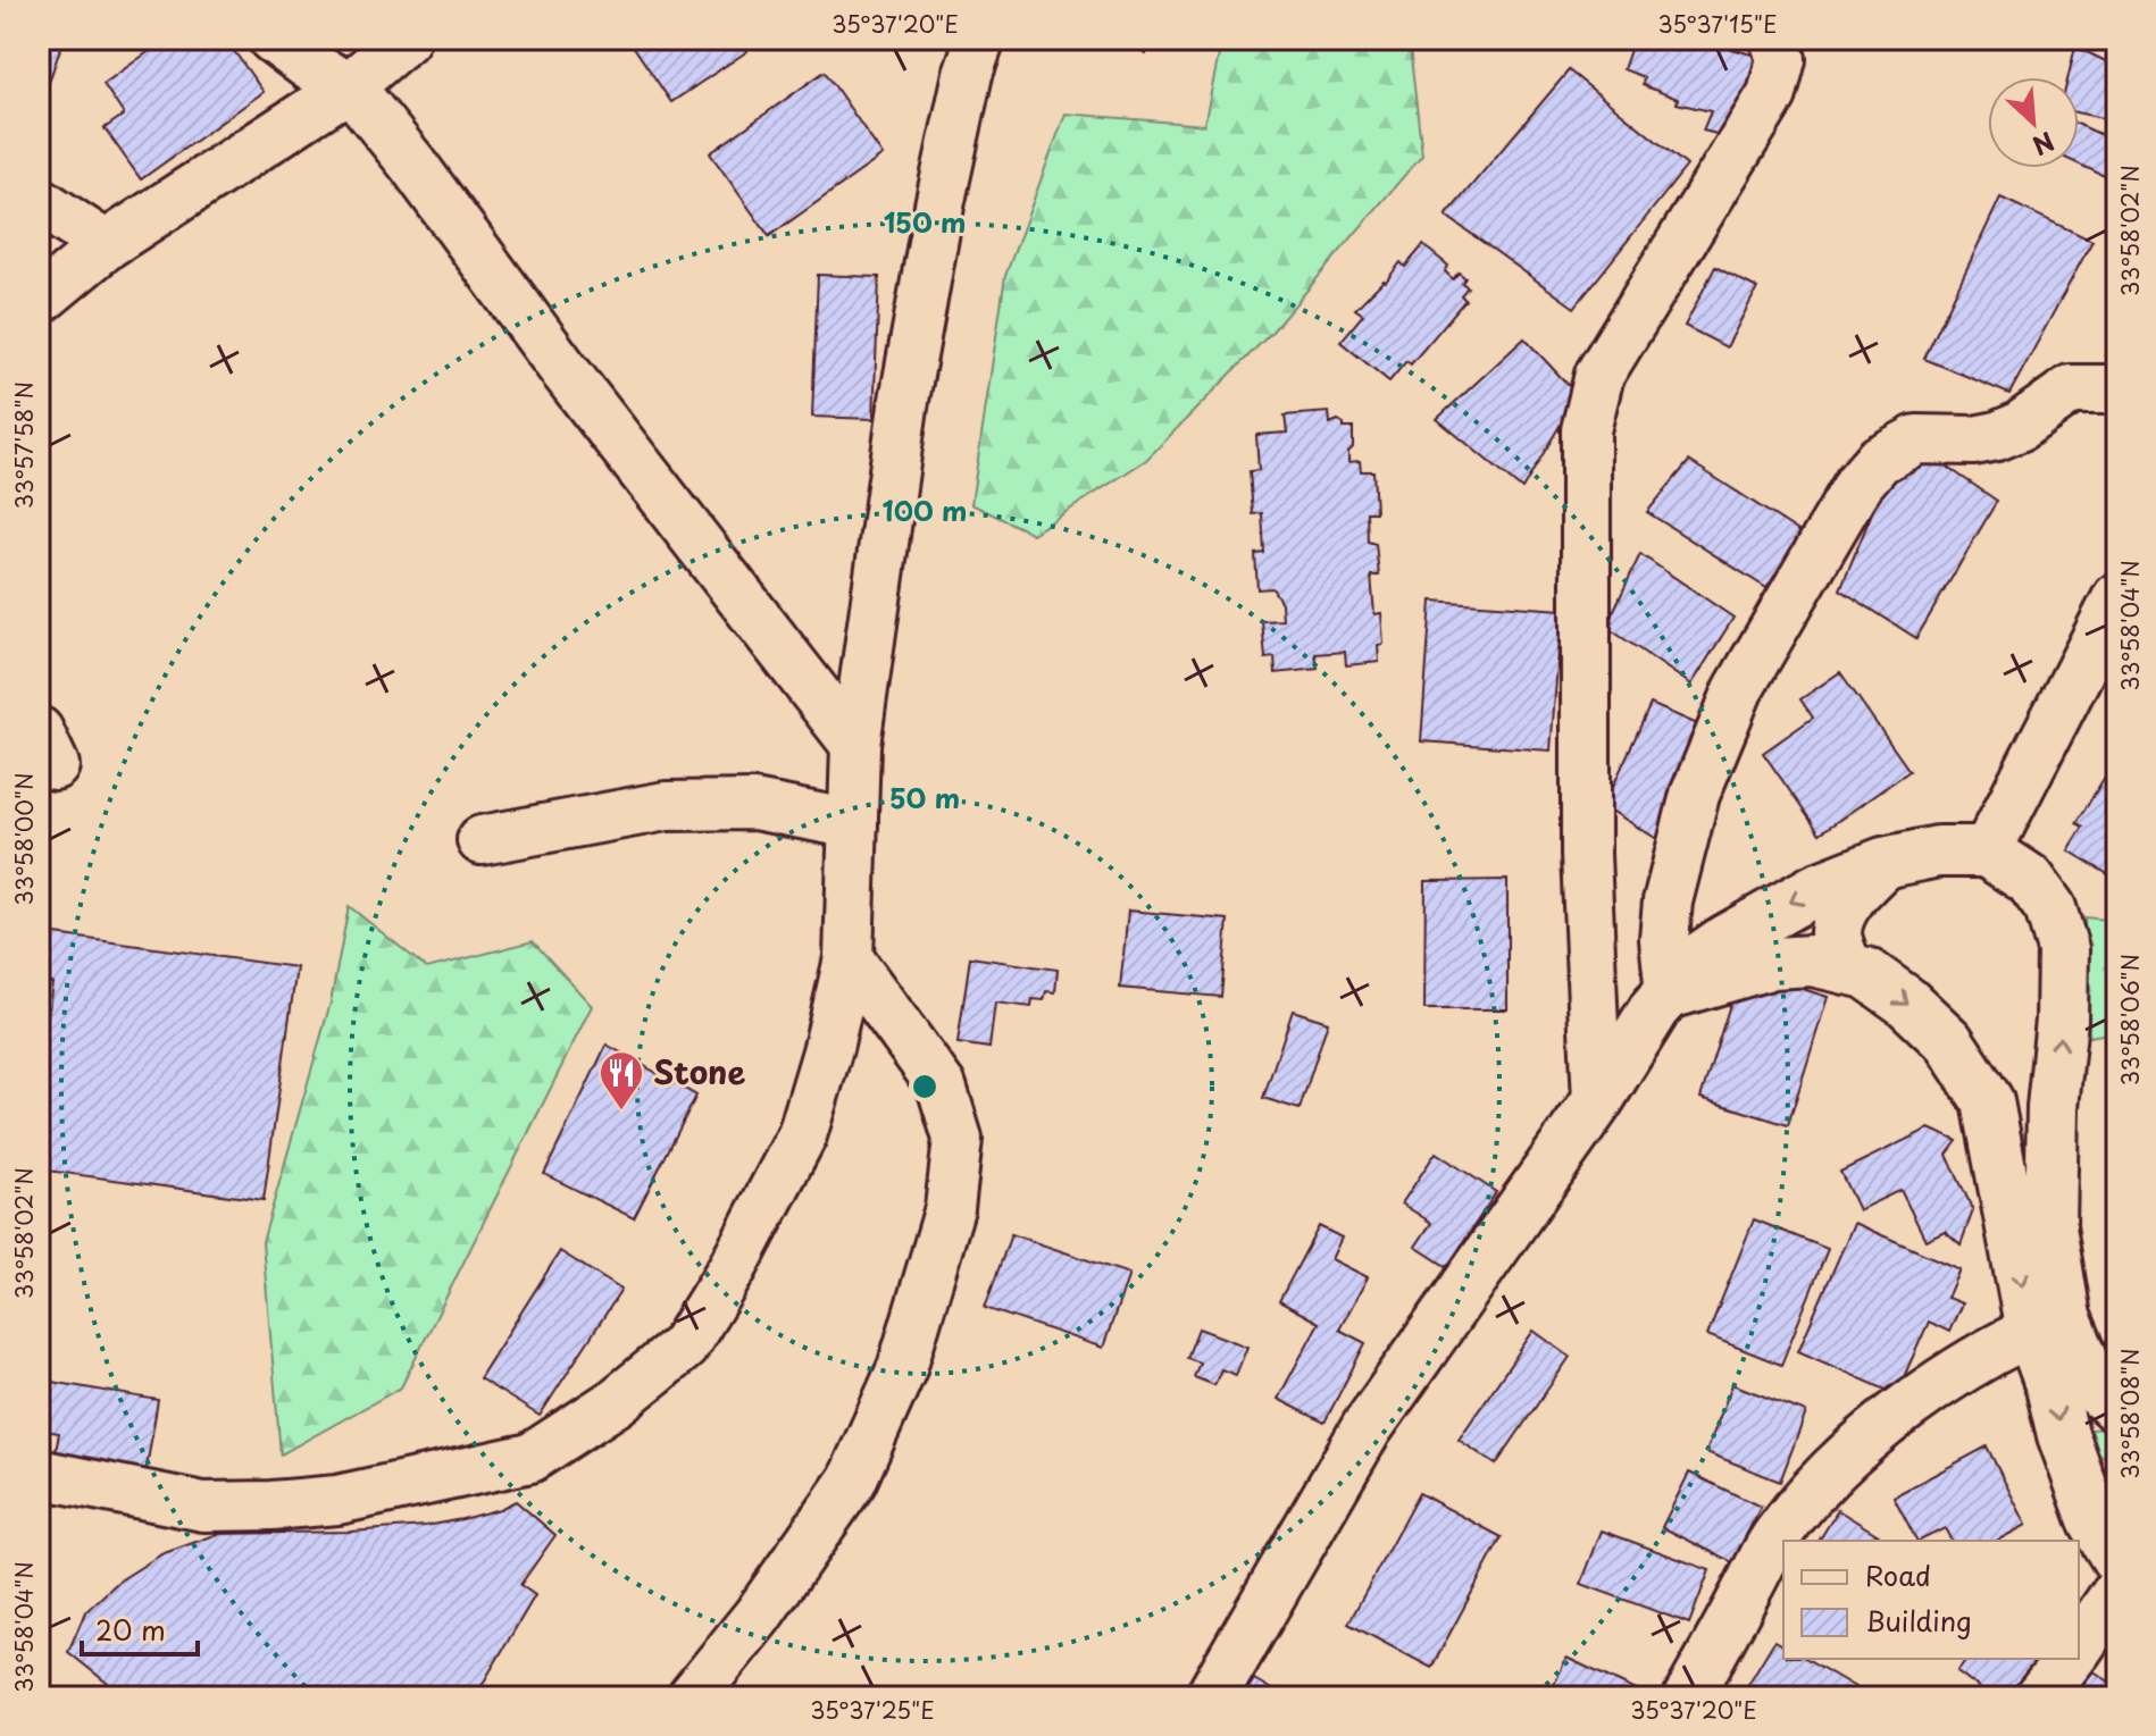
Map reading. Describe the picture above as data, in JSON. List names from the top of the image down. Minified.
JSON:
{"places":{"restaurant":["Stone"]},"legend":["Road","Building"],"scale_bar":"20 m","north":"bottom right","coordinates":["35°37'20\"E","35°37'15\"E","33°58'02\"N","33°57'58\"N","33°58'04\"N","33°58'00\"N","33°58'06\"N","33°58'08\"N","35°37'25\"E"],"rings":["150 m","100 m","50 m"]}
